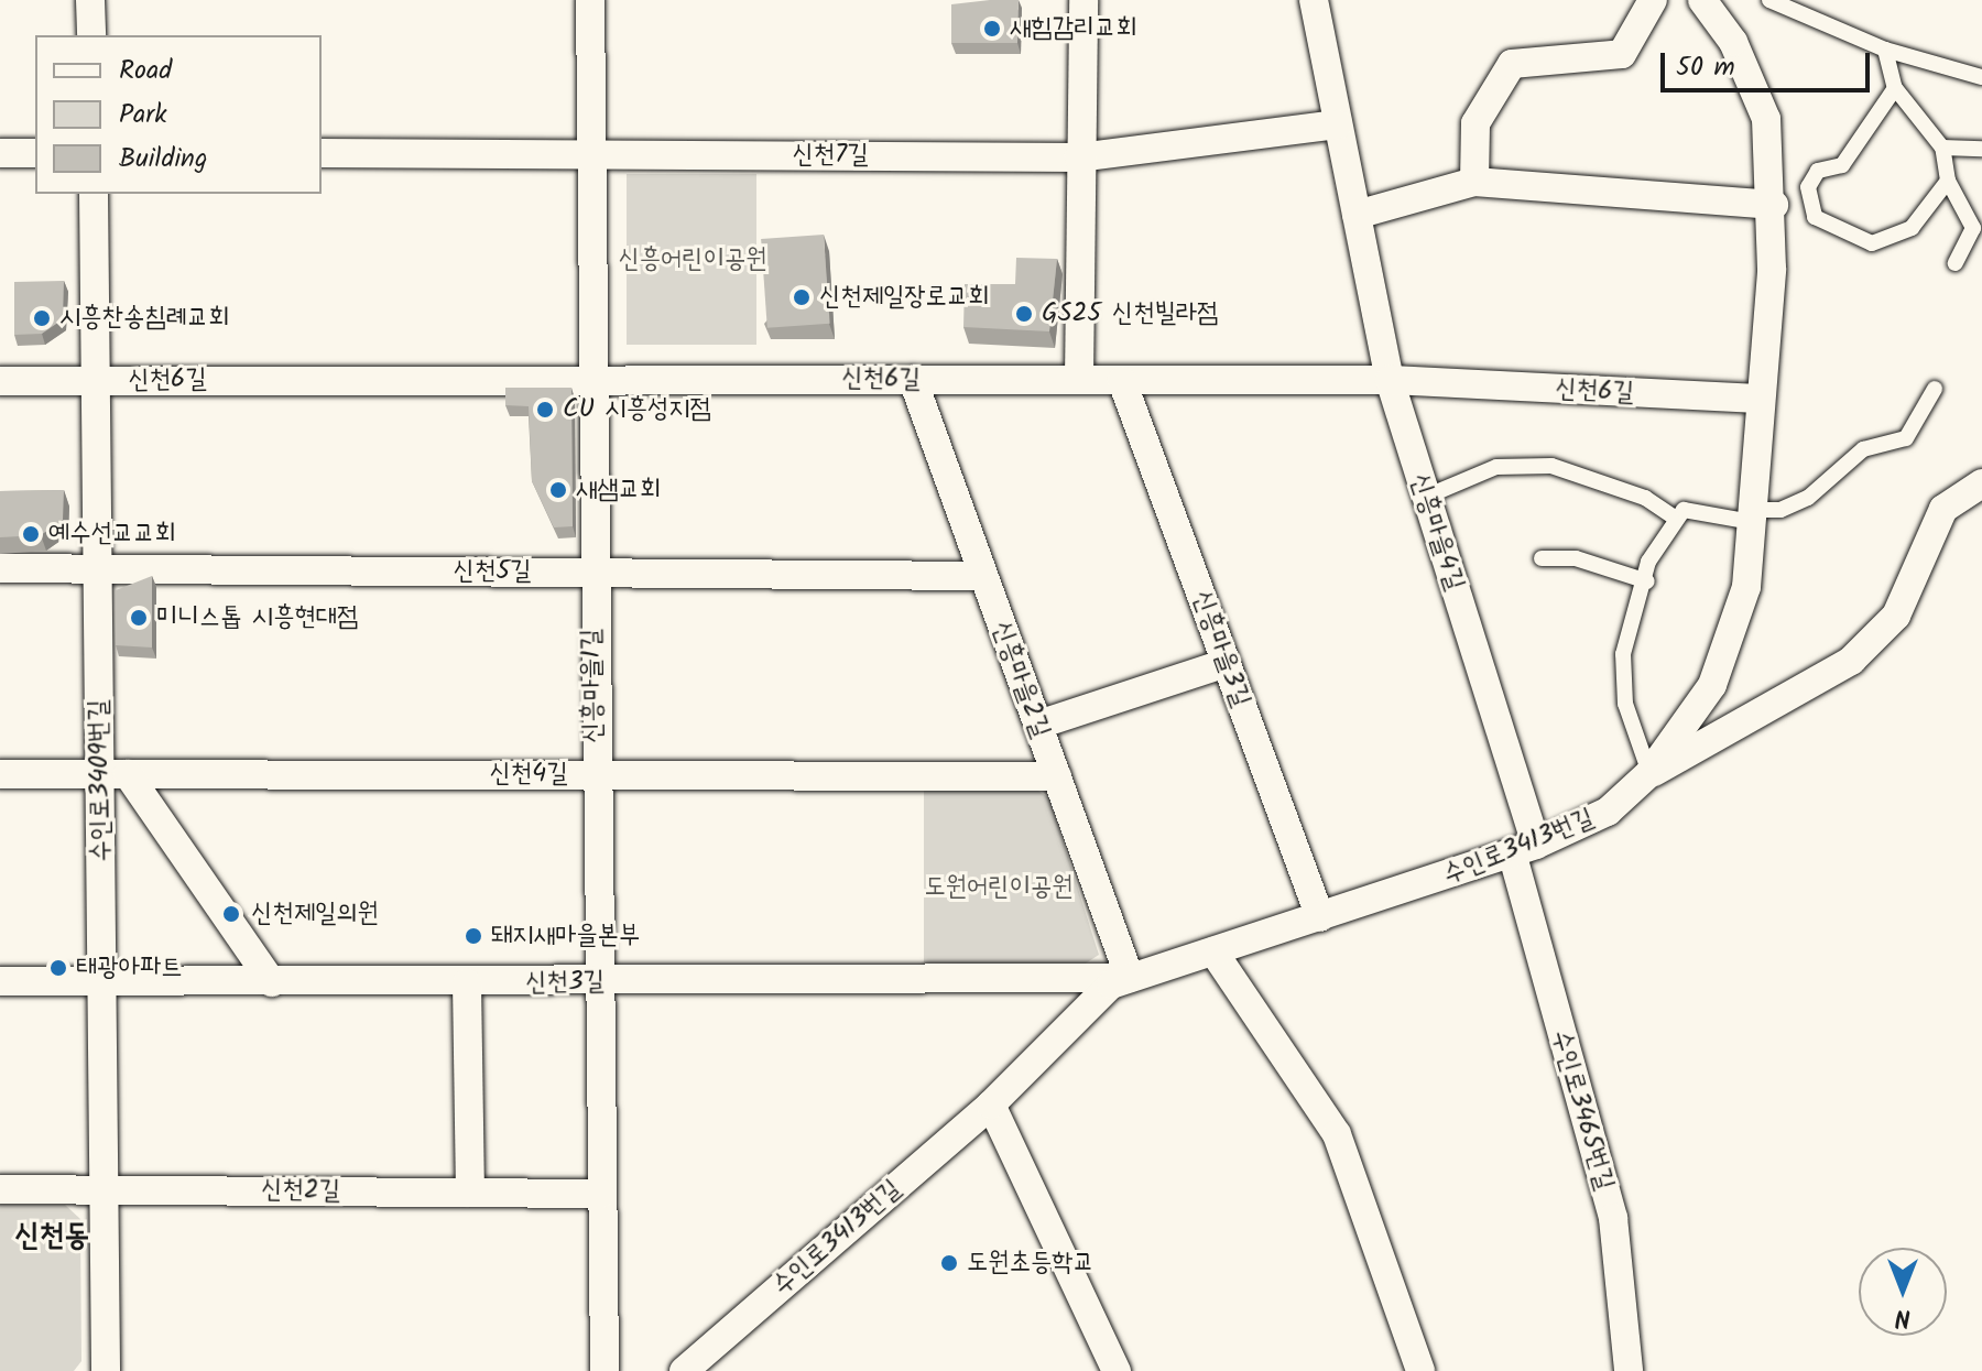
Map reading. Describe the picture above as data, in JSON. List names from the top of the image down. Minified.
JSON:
{"streets":{"street":["신천7길","신천6길","신흥마을4길","신천5길","신흥마을3길","신흥마을2길","신흥마을1길","신천4길","수인로3409번길","수인로3413번길","신천3길","수인로3465번길","신천2길"]},"crossings":[["신천7길","신흥마을4길"],["신천7길","신흥마을1길"],["신천6길","신흥마을4길"],["신천6길","신흥마을3길"],["신천6길","신흥마을2길"],["신천6길","신흥마을1길"],["신천6길","수인로3409번길"],["신천6길","수인로3413번길"],["신흥마을4길","수인로3413번길"],["신흥마을4길","수인로3465번길"],["신천5길","신흥마을2길"],["신천5길","신흥마을1길"],["신천5길","수인로3409번길"],["신흥마을3길","수인로3413번길"],["신흥마을2길","신천4길"],["신흥마을2길","수인로3413번길"],["신흥마을2길","신천3길"],["신흥마을1길","신천4길"],["신흥마을1길","신천3길"],["신흥마을1길","신천2길"],["신천4길","수인로3409번길"],["수인로3409번길","신천3길"],["수인로3409번길","신천2길"],["수인로3413번길","신천3길"],["수인로3413번길","수인로3465번길"]],"districts":["신천동"],"parks":["신흥어린이공원","도원어린이공원"],"places":["새힘감리교회","신천제일장로교회","GS25 신천빌라점","시흥찬송침례교회","CU 시흥성지점","새샘교회","예수선교교회","미니스톱 시흥현대점","신천제일의원","돼지새마을본부","태광아파트","도원초등학교"],"legend":["Road","Park","Building"],"scale_bar":"50 m","north":"bottom"}
